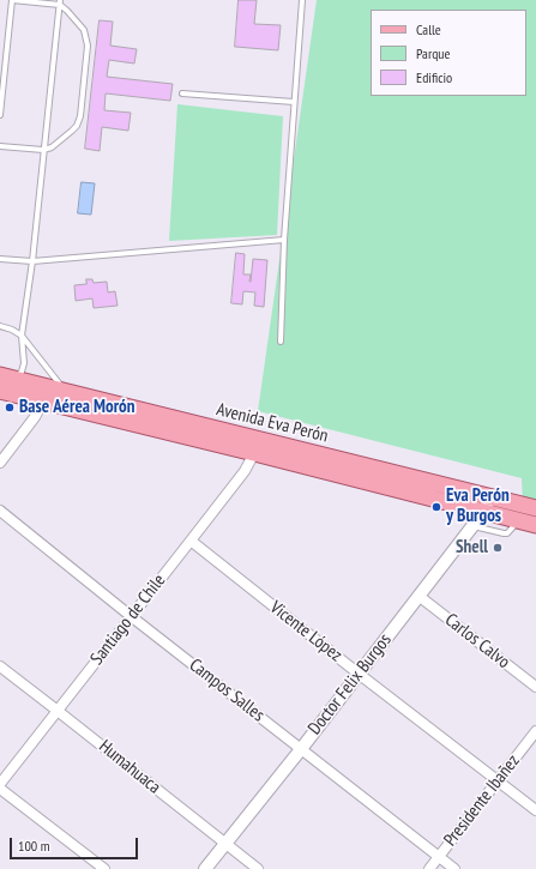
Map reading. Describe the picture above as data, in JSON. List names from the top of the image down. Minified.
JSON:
{"streets":{"main road":["Avenida Eva Perón"],"street":["Santiago de Chile","Vicente López","Carlos Calvo","Doctor Felix Burgos","Campos Salles","Humahuaca","Presidente Ibañez"]},"crossings":[["Avenida Eva Perón","Santiago de Chile"],["Avenida Eva Perón","Doctor Felix Burgos"],["Santiago de Chile","Vicente López"],["Santiago de Chile","Campos Salles"],["Santiago de Chile","Humahuaca"],["Vicente López","Doctor Felix Burgos"],["Vicente López","Presidente Ibañez"],["Carlos Calvo","Doctor Felix Burgos"],["Doctor Felix Burgos","Campos Salles"],["Doctor Felix Burgos","Humahuaca"],["Campos Salles","Presidente Ibañez"]],"places":["Base Aérea Morón","Eva Perón y Burgos","Shell"],"legend":["Calle","Parque","Edificio"],"scale_bar":"100 m"}
